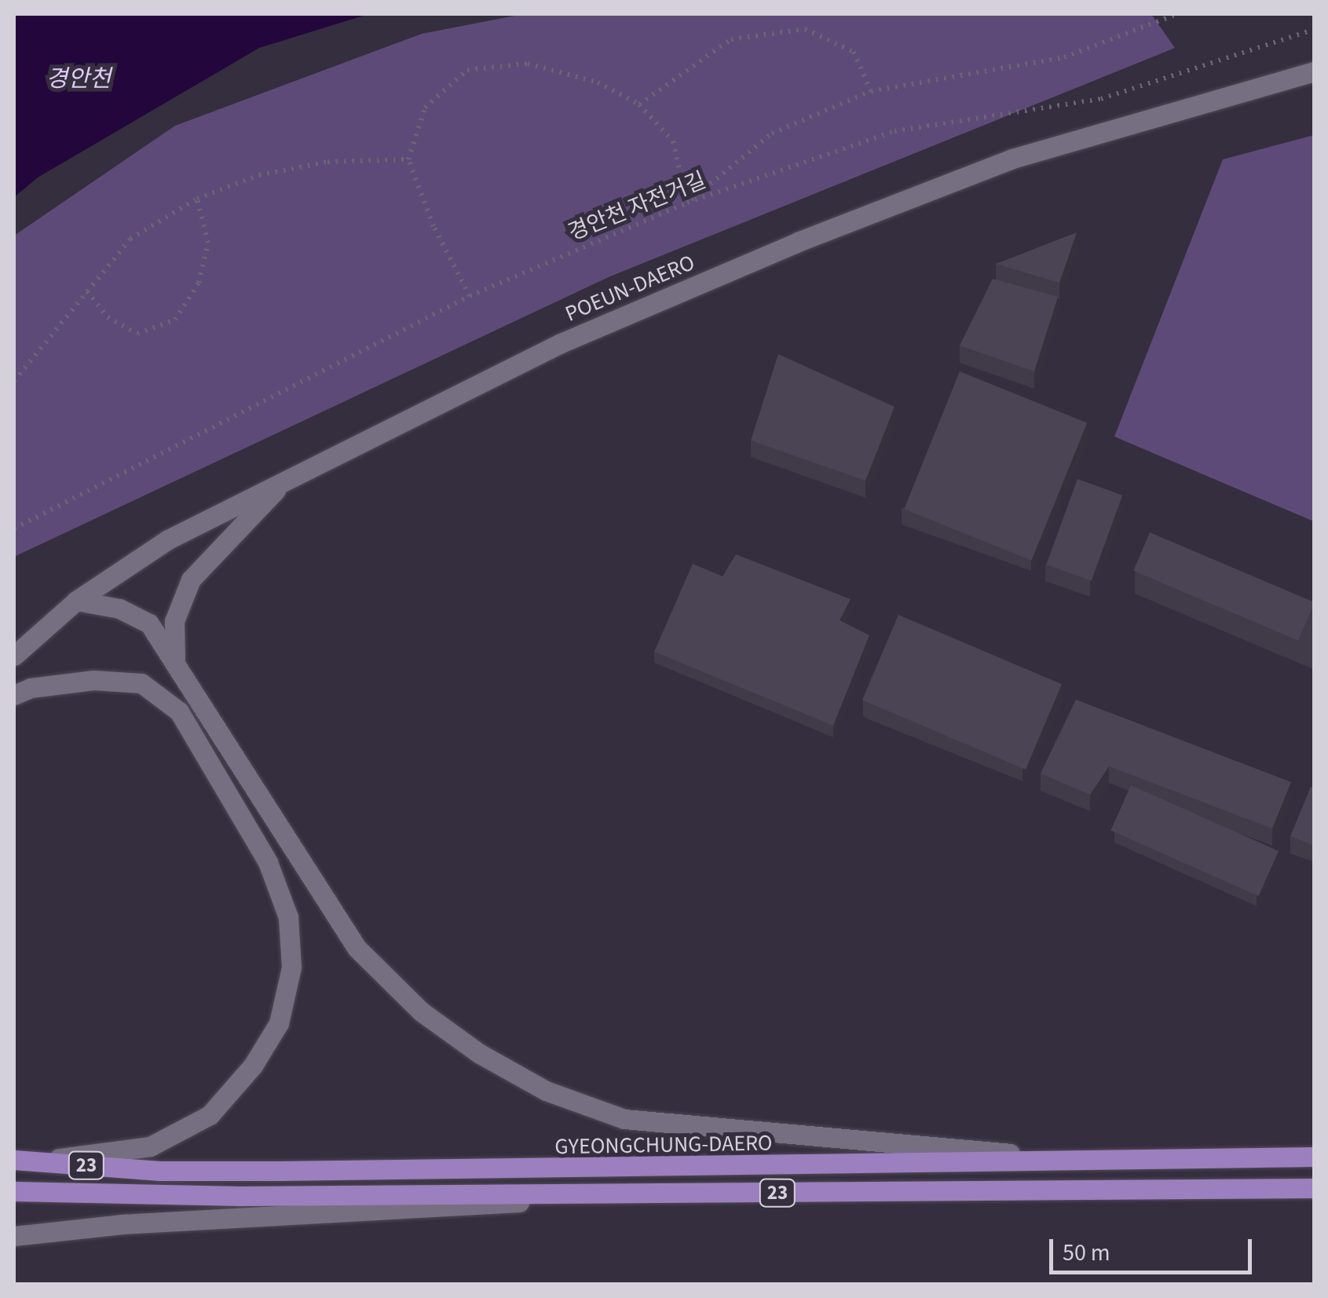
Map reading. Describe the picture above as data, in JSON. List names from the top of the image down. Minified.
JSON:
{"streets":{"main road":["GYEONGCHUNG-DAERO","23"],"street":["POEUN-DAERO"],"path":["경안천 자전거길"]},"water":["경안천"],"scale_bar":"50 m"}
